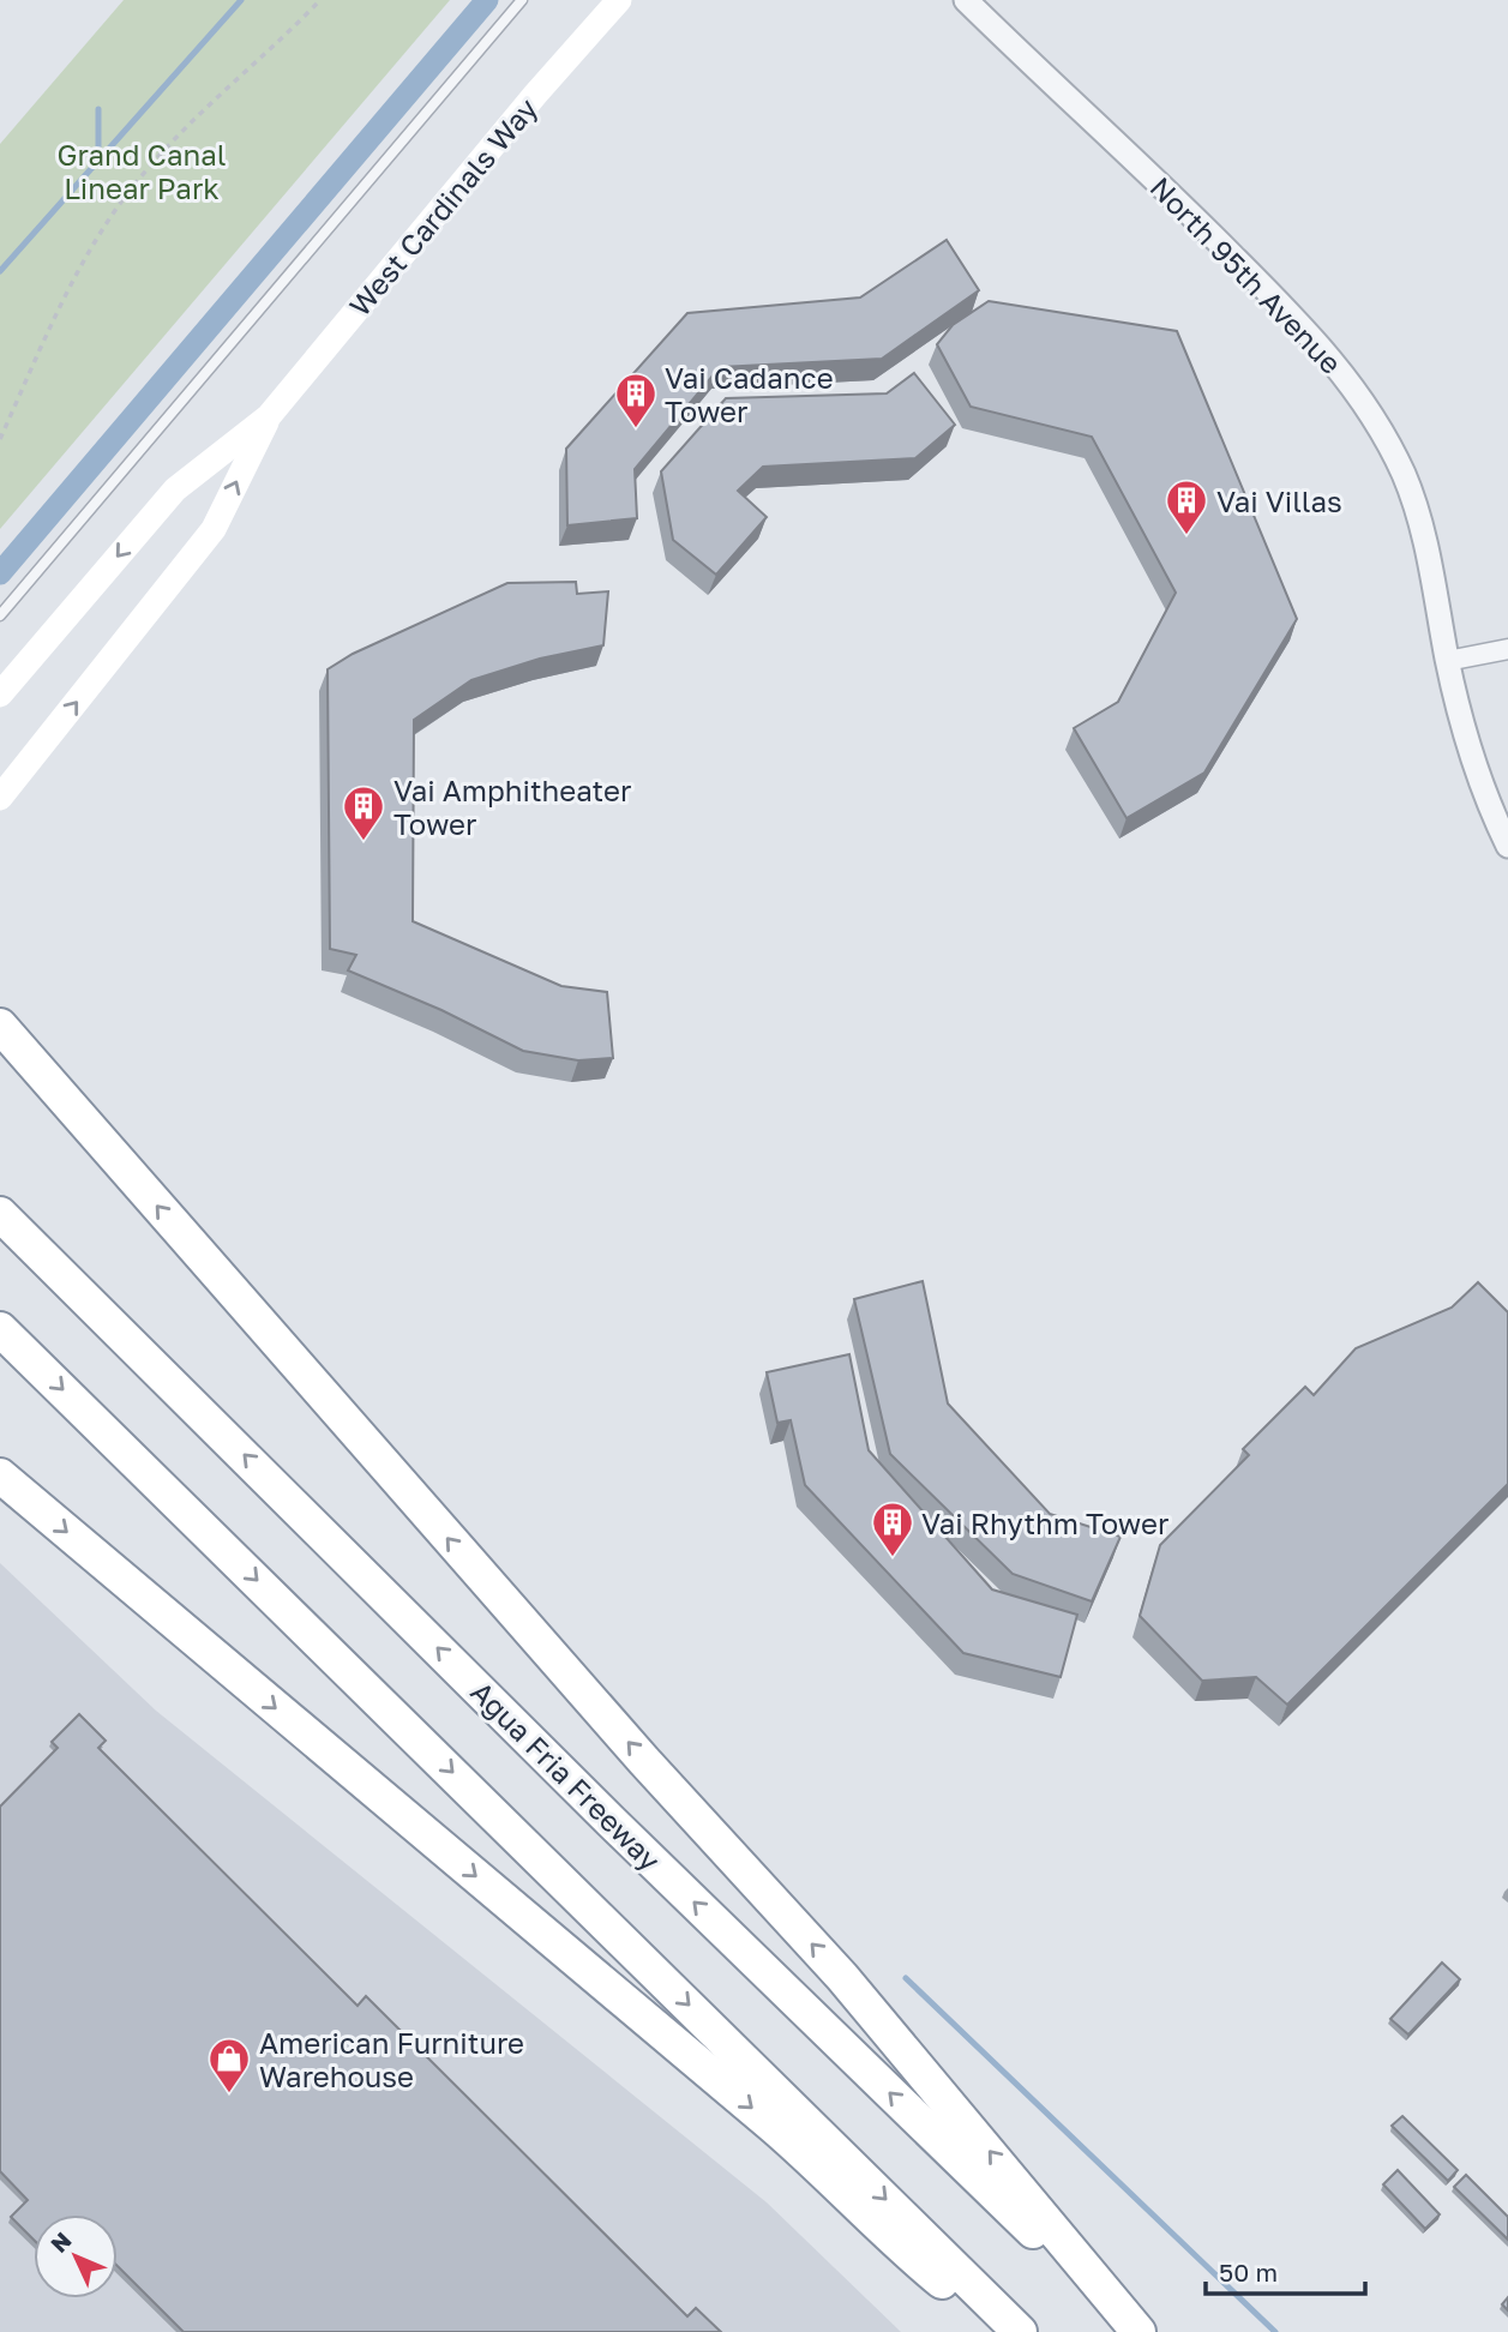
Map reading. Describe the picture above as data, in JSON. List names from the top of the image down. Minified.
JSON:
{"streets":{"highway":["Agua Fria Freeway"],"main road":["West Cardinals Way"],"street":["North 95th Avenue"]},"parks":["Grand Canal Linear Park"],"places":{"building":["Vai Cadance Tower","Vai Villas","Vai Amphitheater Tower","Vai Rhythm Tower"],"shop":["American Furniture Warehouse"]},"scale_bar":"50 m","north":"top left"}
